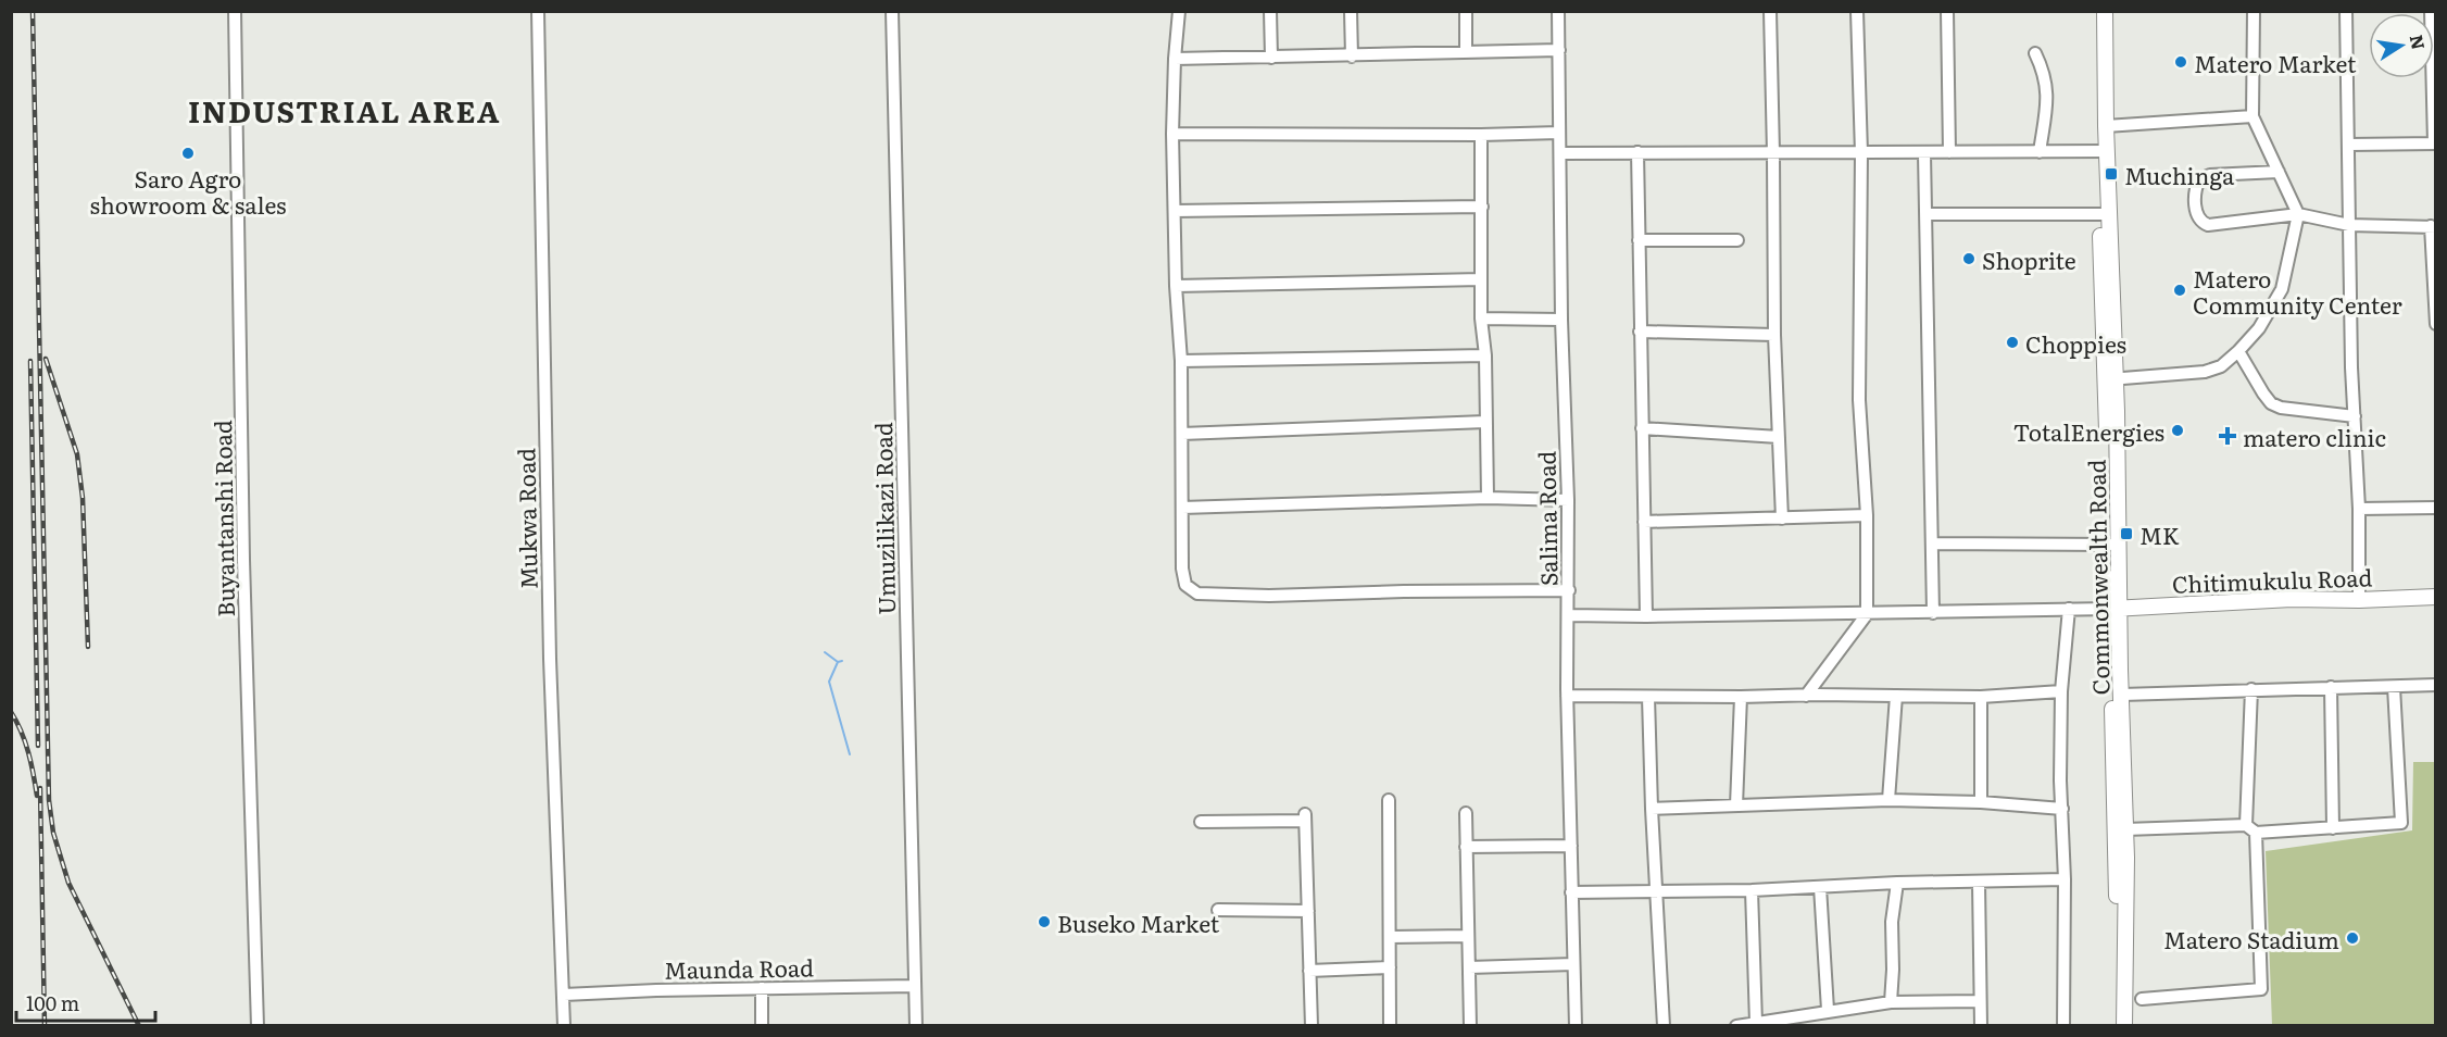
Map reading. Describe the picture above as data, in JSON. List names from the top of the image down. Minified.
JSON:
{"streets":{"main road":["Commonwealth Road","Chitimukulu Road"],"street":["Buyantanshi Road","Mukwa Road","Umuzilikazi Road","Salima Road","Maunda Road"]},"crossings":[["Mukwa Road","Maunda Road"],["Umuzilikazi Road","Maunda Road"],["Commonwealth Road","Chitimukulu Road"]],"districts":["INDUSTRIAL AREA"],"places":{"other":["Matero Market","Saro Agro showroom & sales","Shoprite","Matero Community Center","Choppies","TotalEnergies","Buseko Market","Matero Stadium"],"transit":["Muchinga","MK"],"health":["matero clinic"]},"scale_bar":"100 m","north":"right"}
